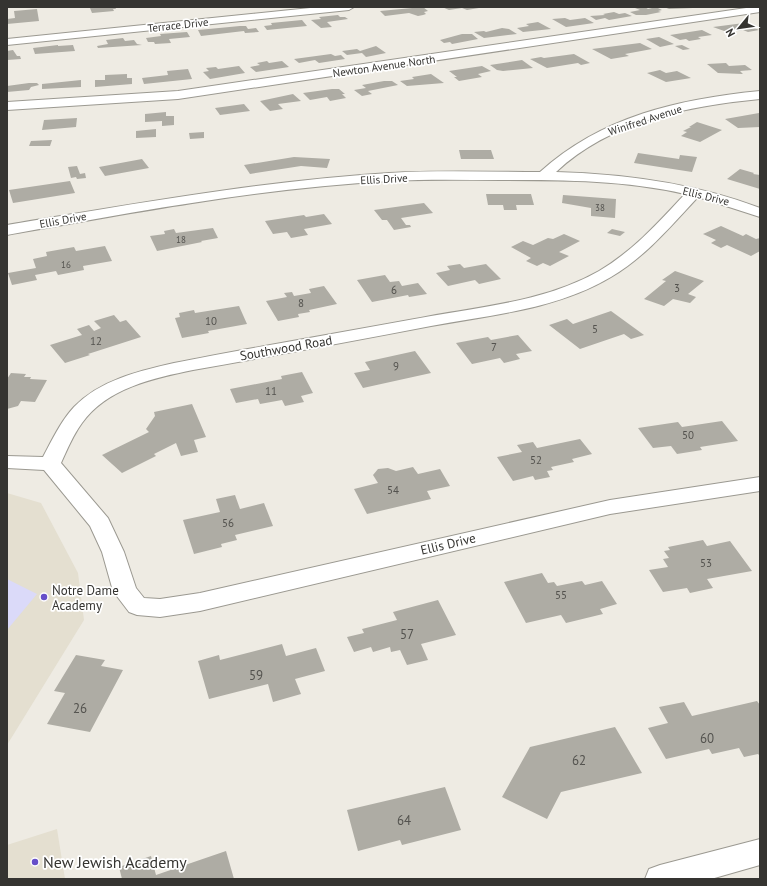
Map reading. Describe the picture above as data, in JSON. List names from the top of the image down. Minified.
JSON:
{"streets":{"street":["Terrace Drive","Newton Avenue North","Winifred Avenue","Ellis Drive","Southwood Road"]},"crossings":[["Winifred Avenue","Ellis Drive"],["Ellis Drive","Southwood Road"]],"places":["Notre Dame Academy","New Jewish Academy"],"house_numbers":["38","18","16","3","6","8","10","5","12","7","9","11","50","52","54","56","53","55","57","59","26","60","62","64"],"north":"bottom left"}
